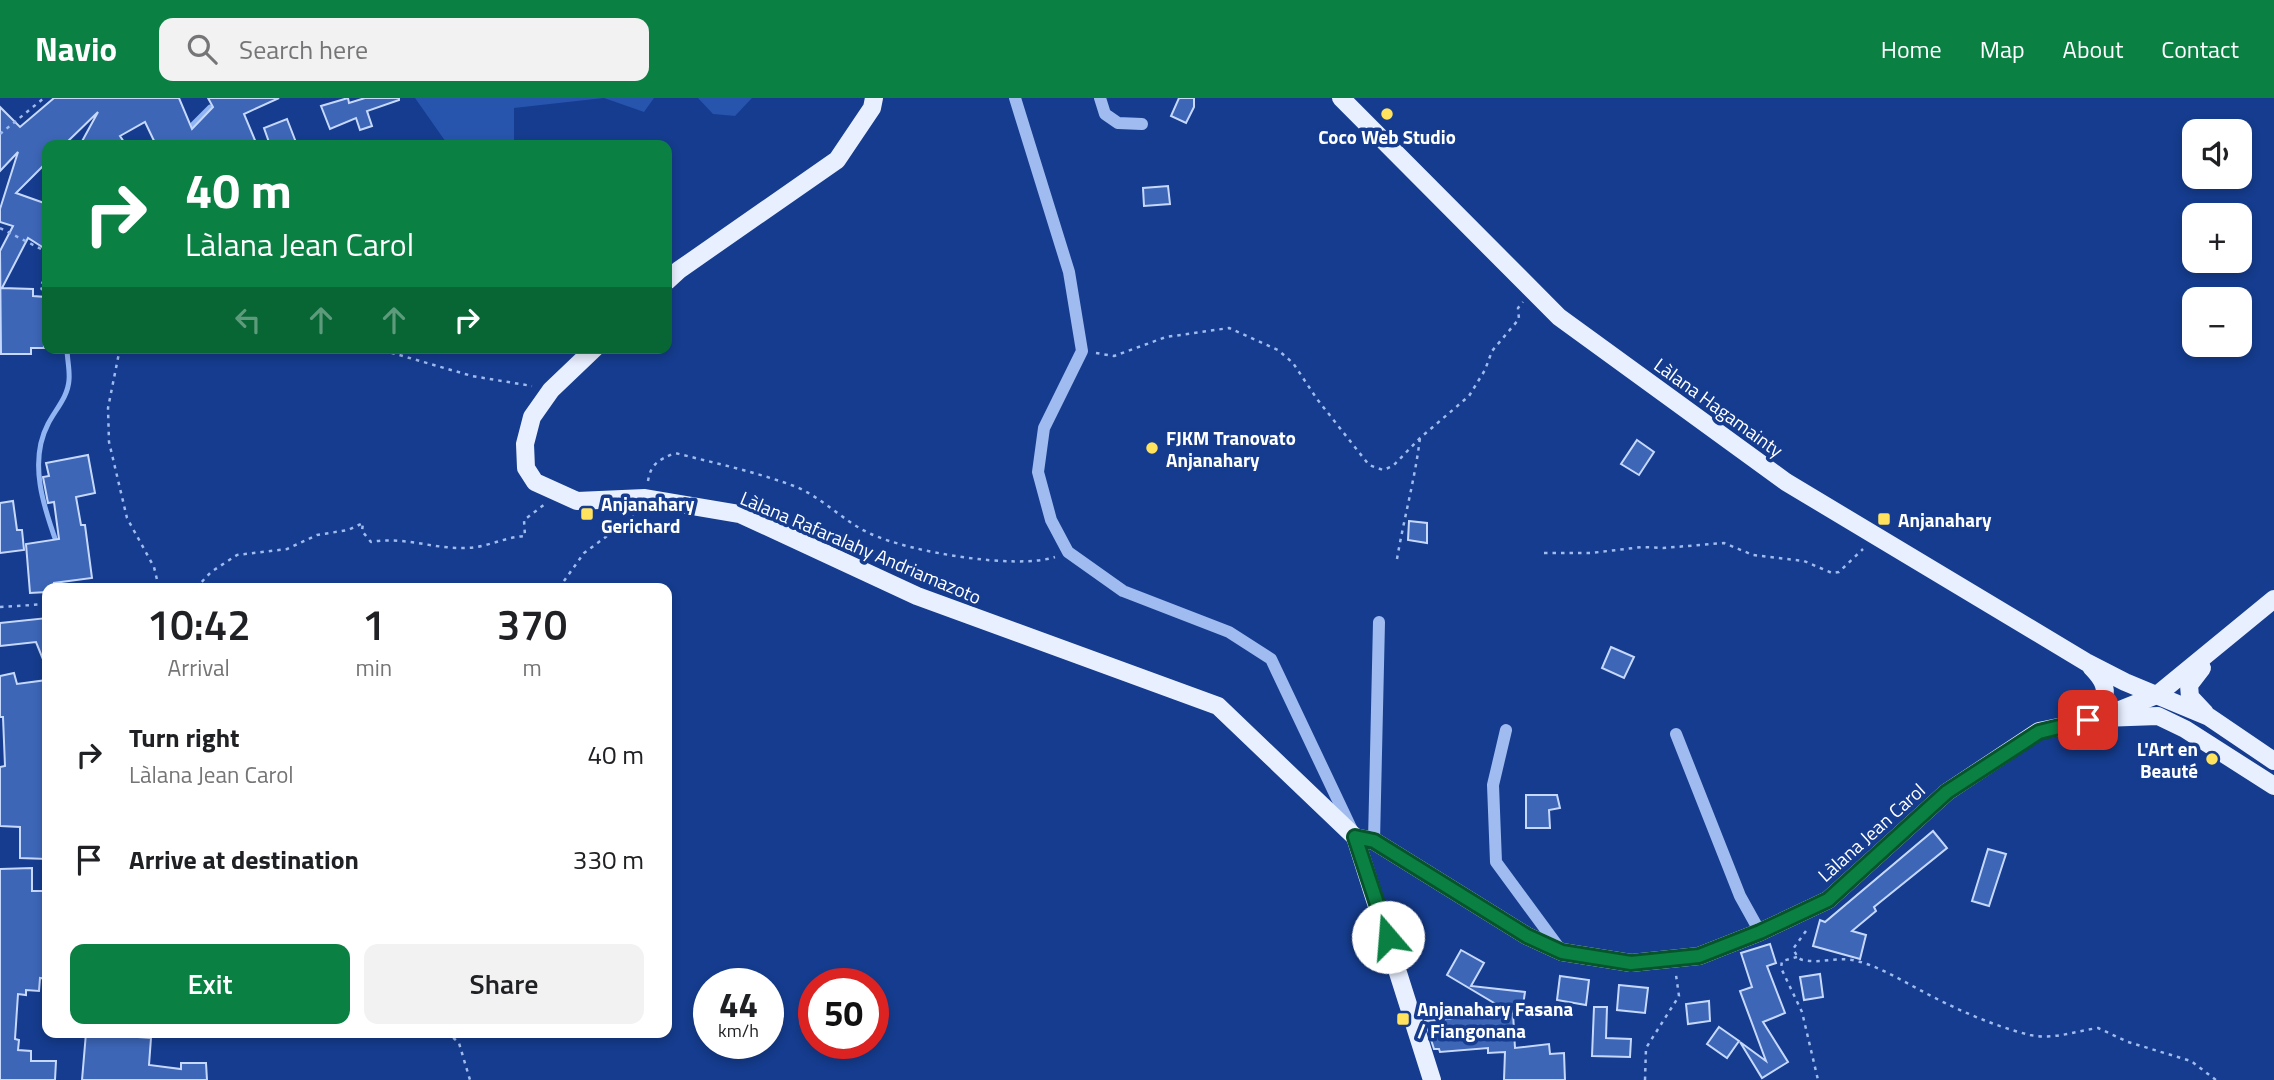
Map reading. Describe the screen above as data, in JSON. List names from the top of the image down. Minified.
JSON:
{"streets":{"main road":["Làlana Hagamainty","Làlana Rafaralahy Andriamazoto","Làlana Jean Carol"]},"crossings":[["Làlana Rafaralahy Andriamazoto","Làlana Jean Carol"]],"places":{"other":["Coco Web Studio","FJKM Tranovato Anjanahary","L'Art en Beauté"],"transit":["Anjanahary Gerichard","Anjanahary","Anjanahary Fasana / Fiangonana"]},"page":{"header":"Navio","search":"Search here","nav":["Home","Map","About","Contact"],"map_buttons":["+","−"],"turn":["40 m","Làlana Jean Carol"],"eta":["10:42","Arrival","1","min","370","m"],"list":[{"name":"Turn right","note":"Làlana Jean Carol","value":"40 m"},{"name":"Arrive at destination","value":"330 m"}],"buttons":["Exit","Share"],"speed":"44 km/h","limit":"50"}}
